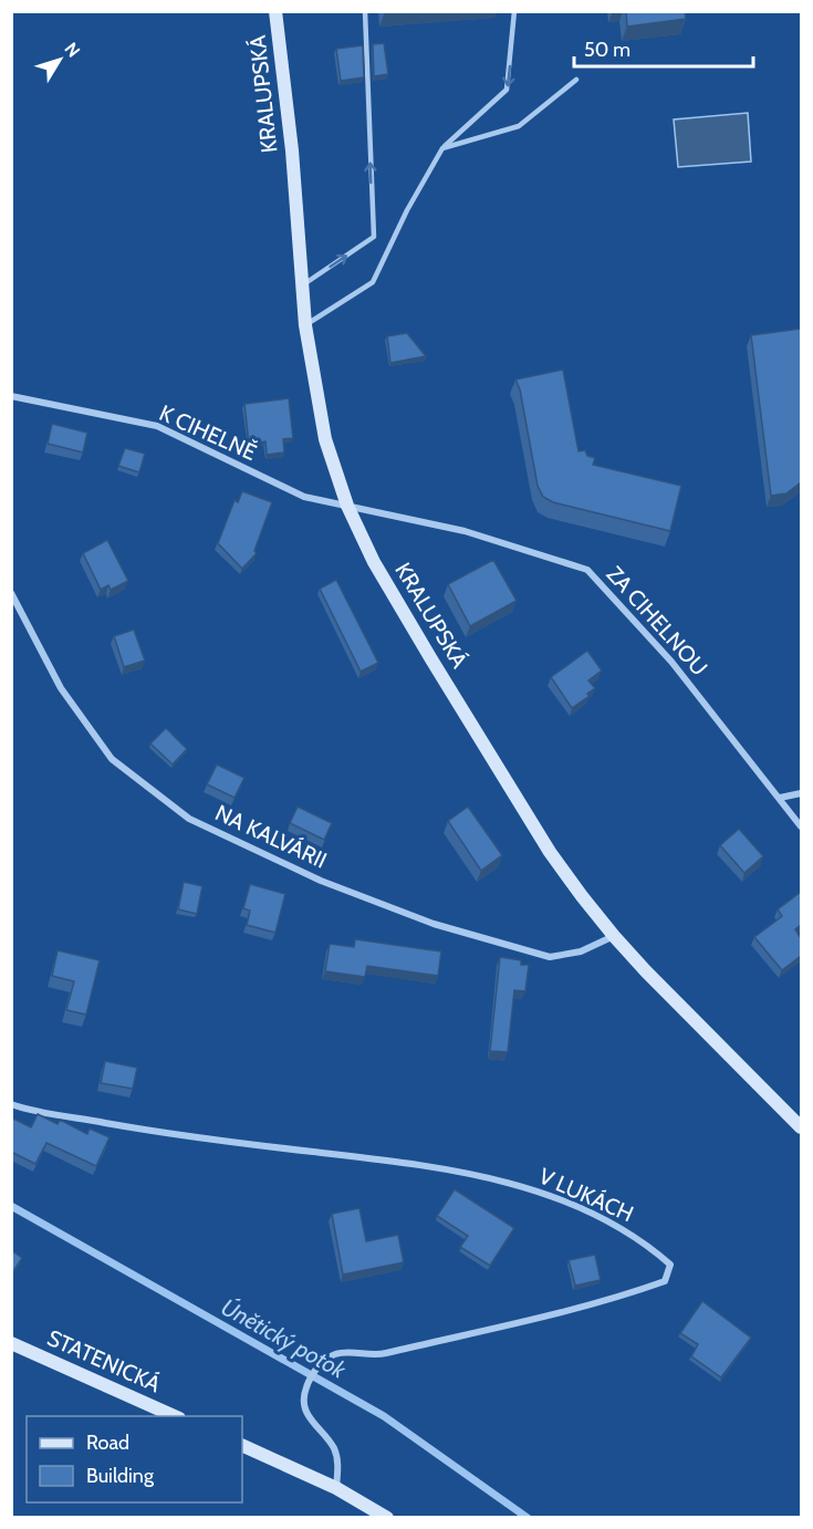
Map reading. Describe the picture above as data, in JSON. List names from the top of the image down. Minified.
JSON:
{"streets":{"main road":["KRALUPSKÁ","STATENICKÁ"],"street":["K CIHELNĚ","ZA CIHELNOU","NA KALVÁRII","V LUKÁCH"]},"crossings":[["KRALUPSKÁ","K CIHELNĚ"],["KRALUPSKÁ","ZA CIHELNOU"],["KRALUPSKÁ","NA KALVÁRII"],["K CIHELNĚ","ZA CIHELNOU"]],"water":["Únětický potok"],"legend":["Road","Building"],"scale_bar":"50 m","north":"top right"}
